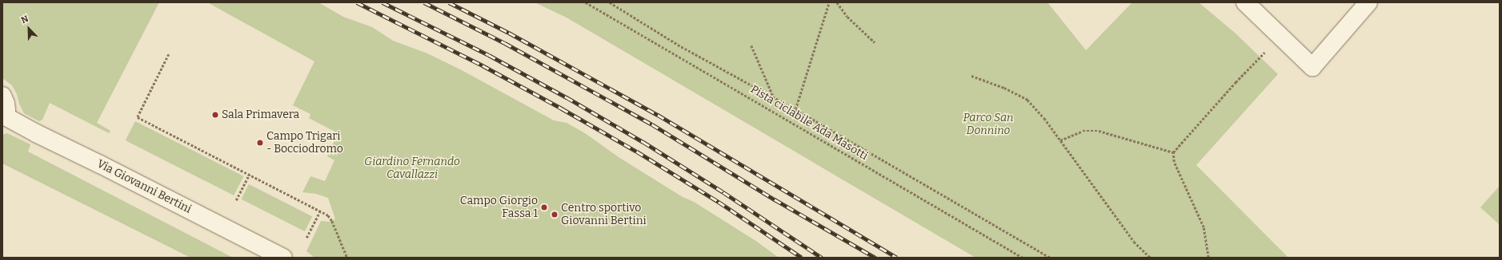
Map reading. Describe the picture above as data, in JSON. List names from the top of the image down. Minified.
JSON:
{"streets":{"street":["Via Giovanni Bertini"],"path":["Pista ciclabile Ada Masotti"]},"parks":["Parco San Donnino","Giardino Fernando Cavallazzi"],"places":["Sala Primavera","Campo Trigari - Bocciodromo","Campo Giorgio Fassa 1","Centro sportivo Giovanni Bertini"],"north":"top left"}
